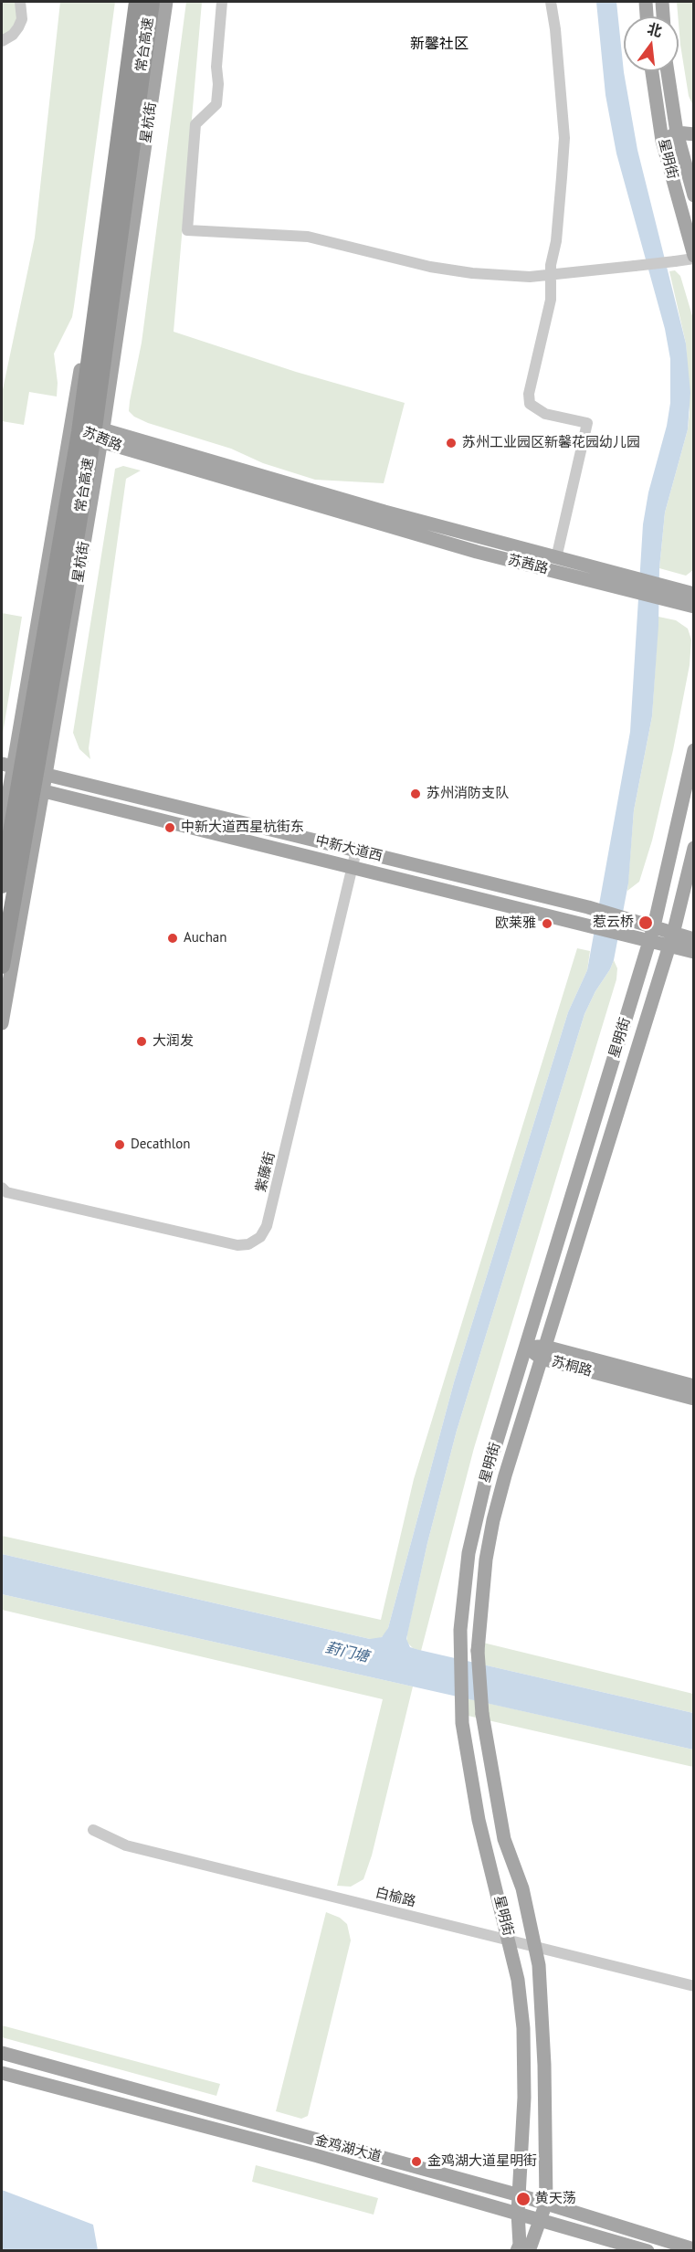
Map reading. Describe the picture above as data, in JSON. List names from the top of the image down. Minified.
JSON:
{"streets":{"highway":["常台高速"],"main road":["星杭街","星明街","苏茜路","中新大道西","苏桐路","金鸡湖大道"],"street":["紫藤街","白榆路"]},"crossings":[["星杭街","苏茜路"],["星杭街","中新大道西"],["星明街","中新大道西"],["星明街","苏桐路"],["星明街","白榆路"],["星明街","金鸡湖大道"],["中新大道西","紫藤街"]],"districts":["新馨社区"],"water":["葑门塘"],"places":["苏州工业园区新馨花园幼儿园","苏州消防支队","中新大道西星杭街东","惹云桥","欧莱雅","Auchan","大润发","Decathlon","金鸡湖大道星明街","黄天荡"],"north":"top"}
